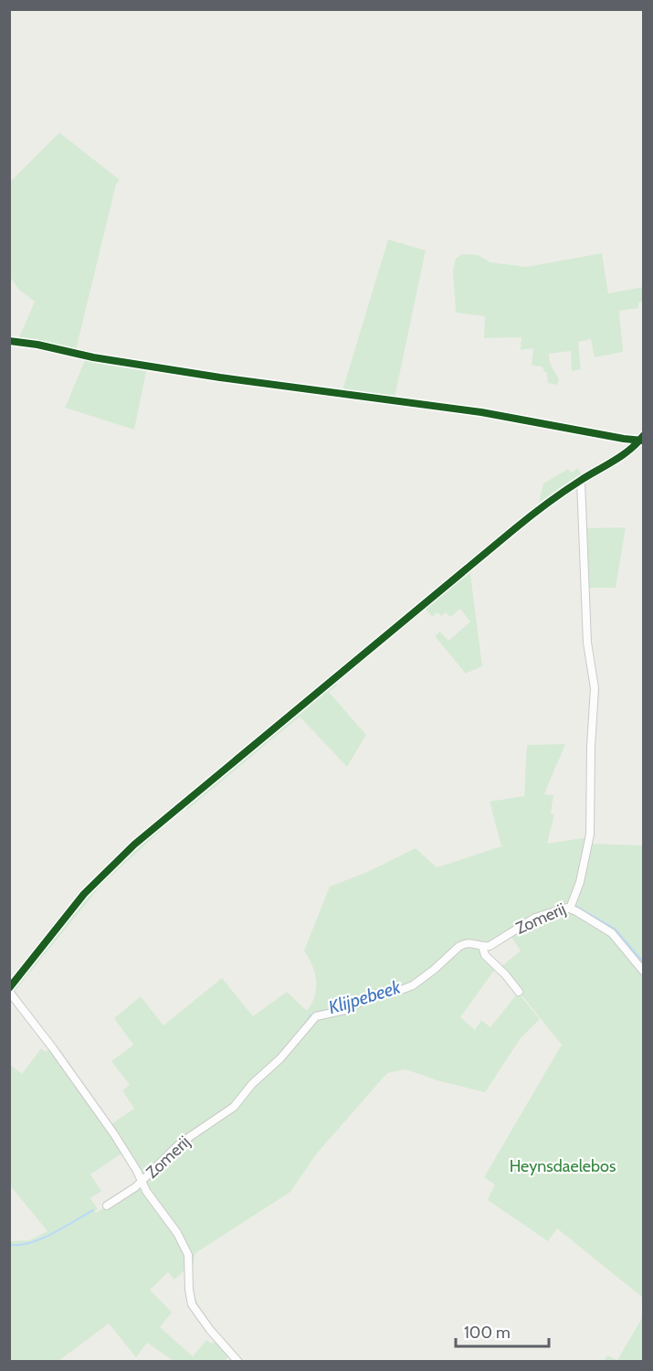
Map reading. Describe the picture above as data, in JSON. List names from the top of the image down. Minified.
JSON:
{"streets":{"street":["Zomerij"]},"water":["Klijpebeek"],"parks":["Heynsdaelebos"],"scale_bar":"100 m"}
